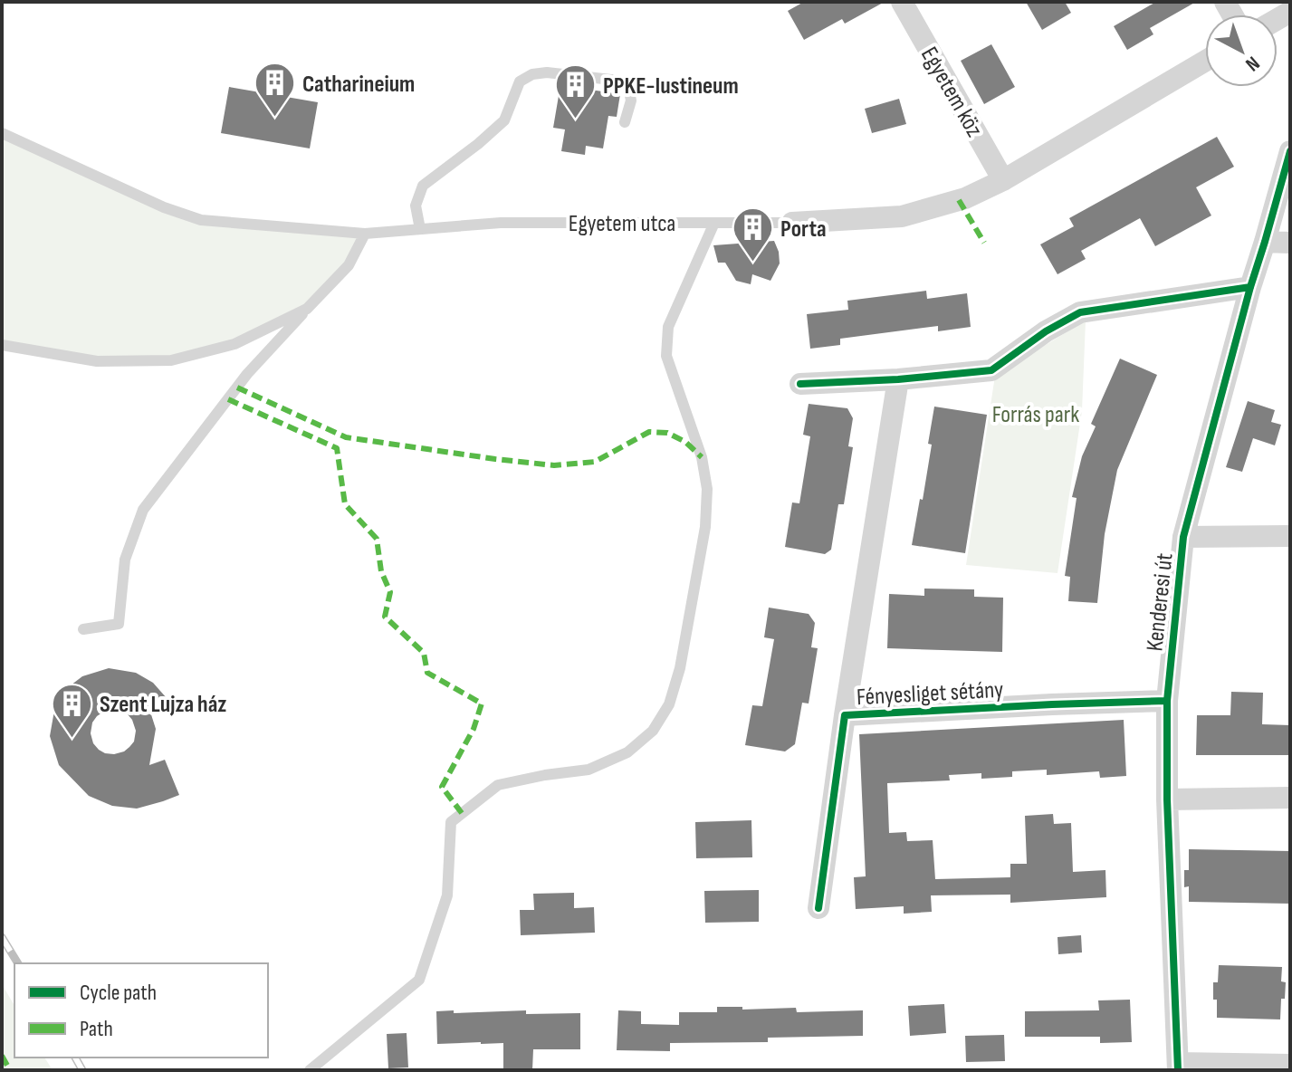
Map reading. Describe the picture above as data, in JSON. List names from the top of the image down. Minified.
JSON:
{"streets":{"street":["Egyetem köz","Egyetem utca","Kenderesi út","Fényesliget sétány"]},"crossings":[["Egyetem köz","Egyetem utca"],["Kenderesi út","Fényesliget sétány"]],"parks":["Forrás park"],"places":{"building":["Catharineium","PPKE-Iustineum","Porta","Szent Lujza ház"]},"legend":["Cycle path","Path"],"north":"bottom right"}
